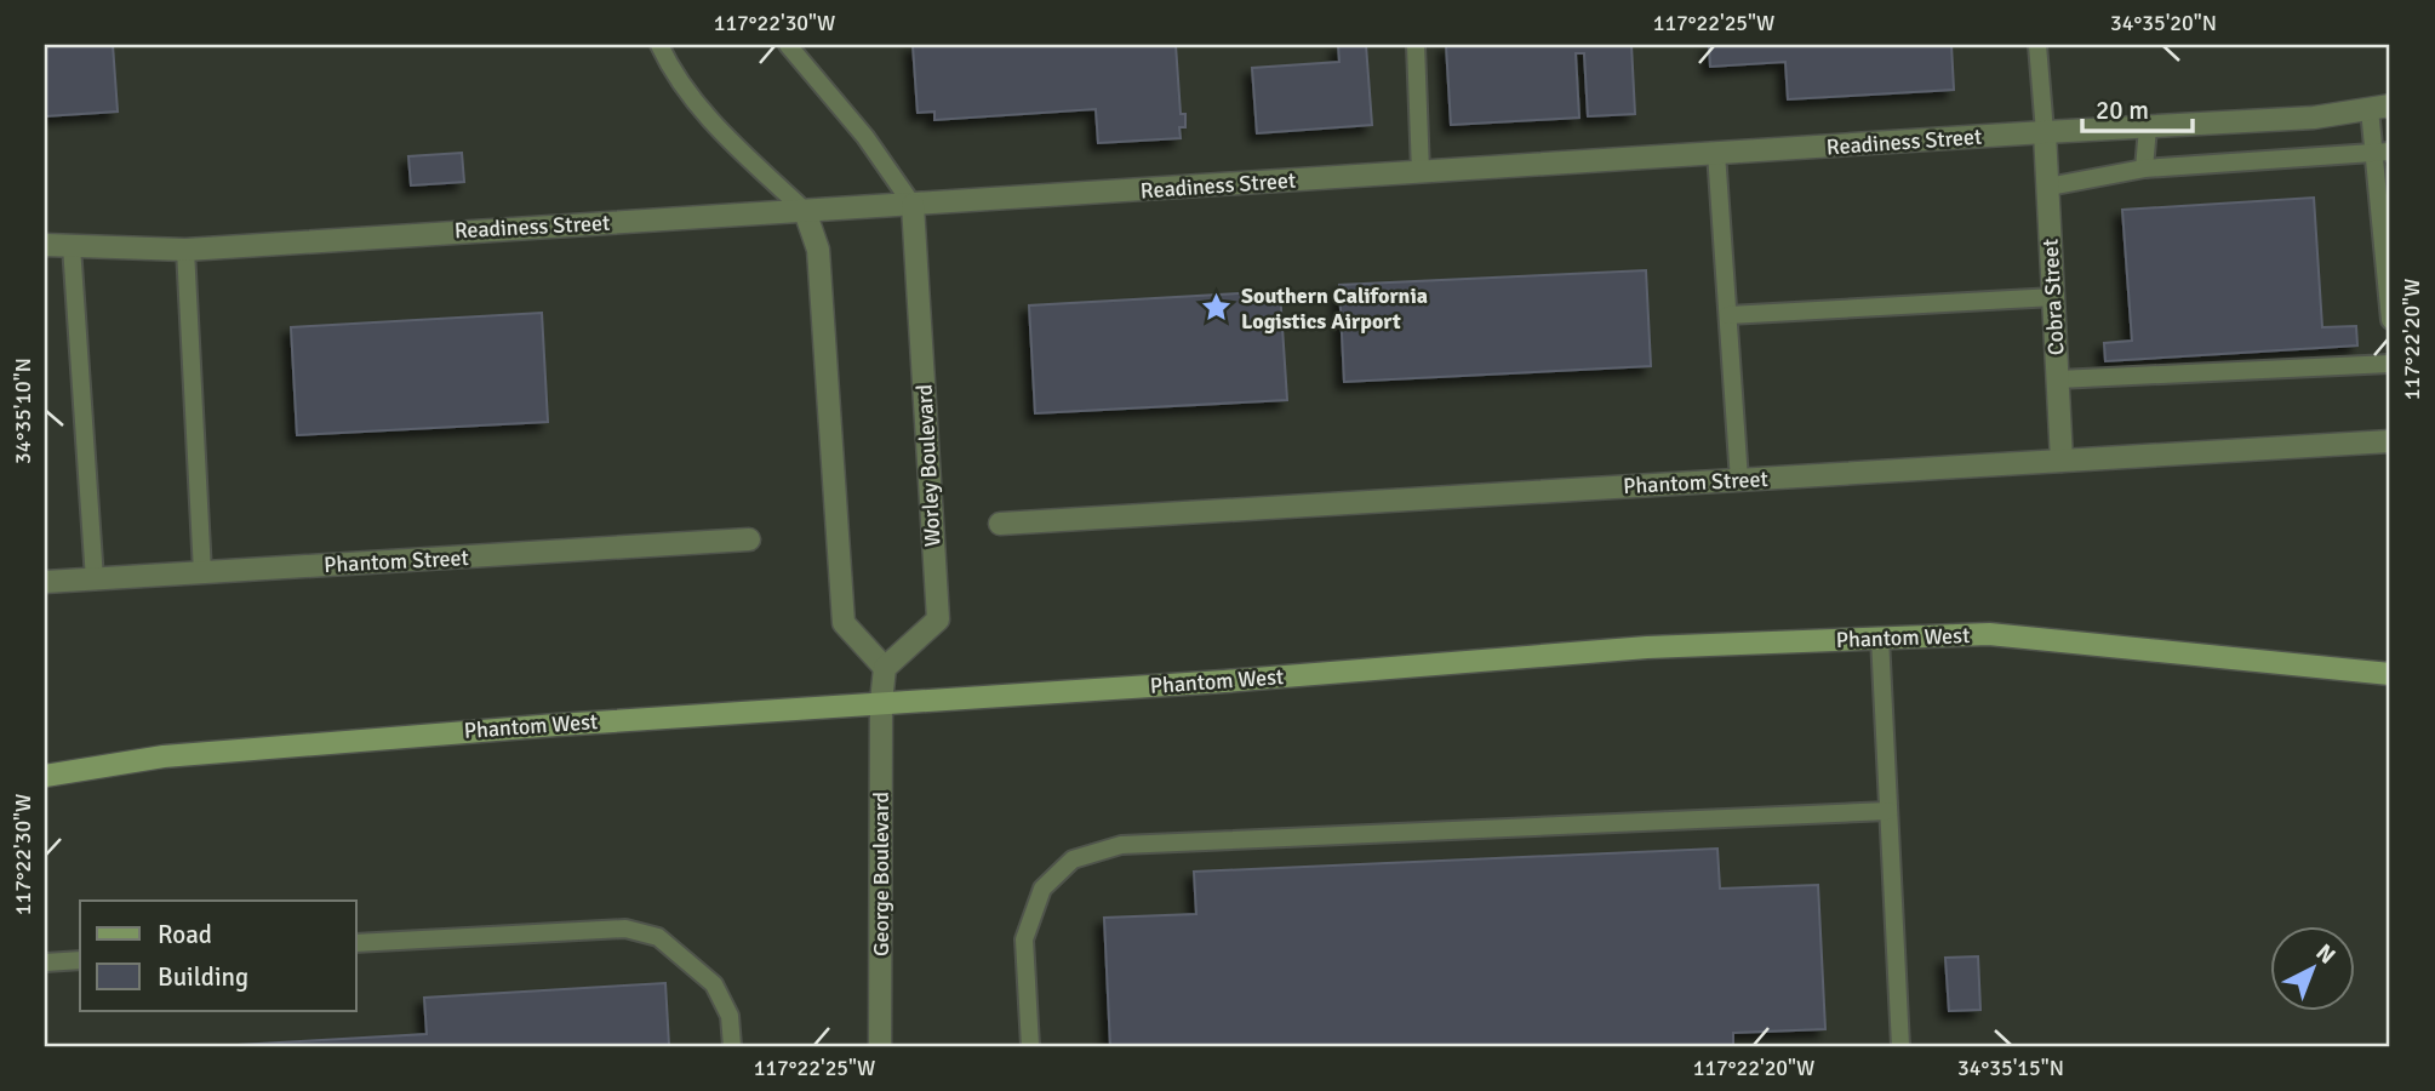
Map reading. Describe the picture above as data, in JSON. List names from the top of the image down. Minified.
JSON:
{"streets":{"street":["Readiness Street","Cobra Street","Worley Boulevard","Phantom Street","Phantom West","George Boulevard"]},"crossings":[["Readiness Street","Cobra Street"],["Readiness Street","Worley Boulevard"],["Cobra Street","Phantom Street"],["Phantom West","George Boulevard"]],"places":{"place":["Southern California Logistics Airport"]},"legend":["Road","Building"],"scale_bar":"20 m","north":"top right","coordinates":["117°22'30\"W","117°22'25\"W","34°35'20\"N","117°22'20\"W","34°35'10\"N","34°35'15\"N"]}
